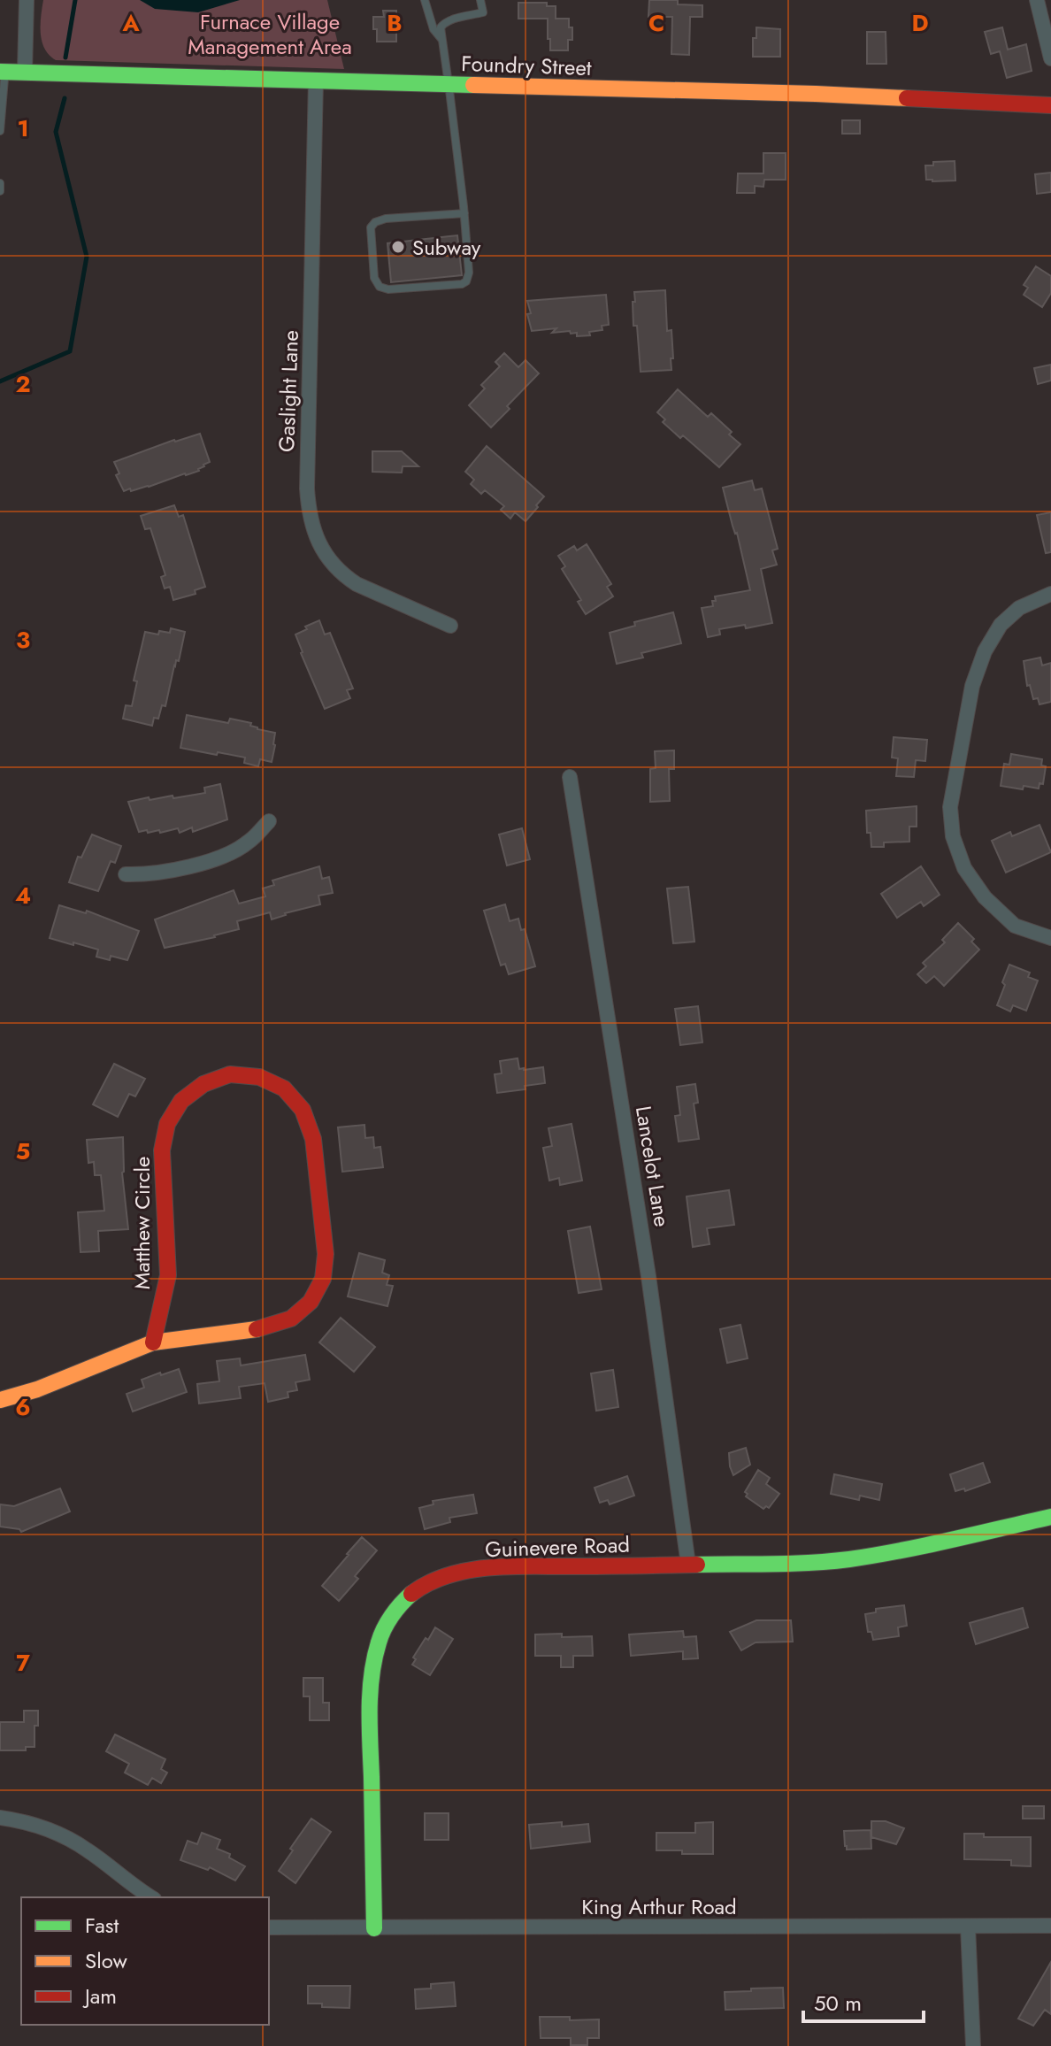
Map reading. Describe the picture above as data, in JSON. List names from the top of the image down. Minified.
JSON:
{"streets":{"main road":["Foundry Street","Matthew Circle","Guinevere Road"],"street":["Gaslight Lane","Lancelot Lane","King Arthur Road"]},"crossings":[["Foundry Street","Gaslight Lane"],["Lancelot Lane","Guinevere Road"],["Guinevere Road","King Arthur Road"]],"parks":["Furnace Village Management Area"],"places":["Subway"],"legend":["Fast","Slow","Jam"],"scale_bar":"50 m","grid":{"columns":["A","B","C","D"],"rows":["1","2","3","4","5","6","7"]}}
